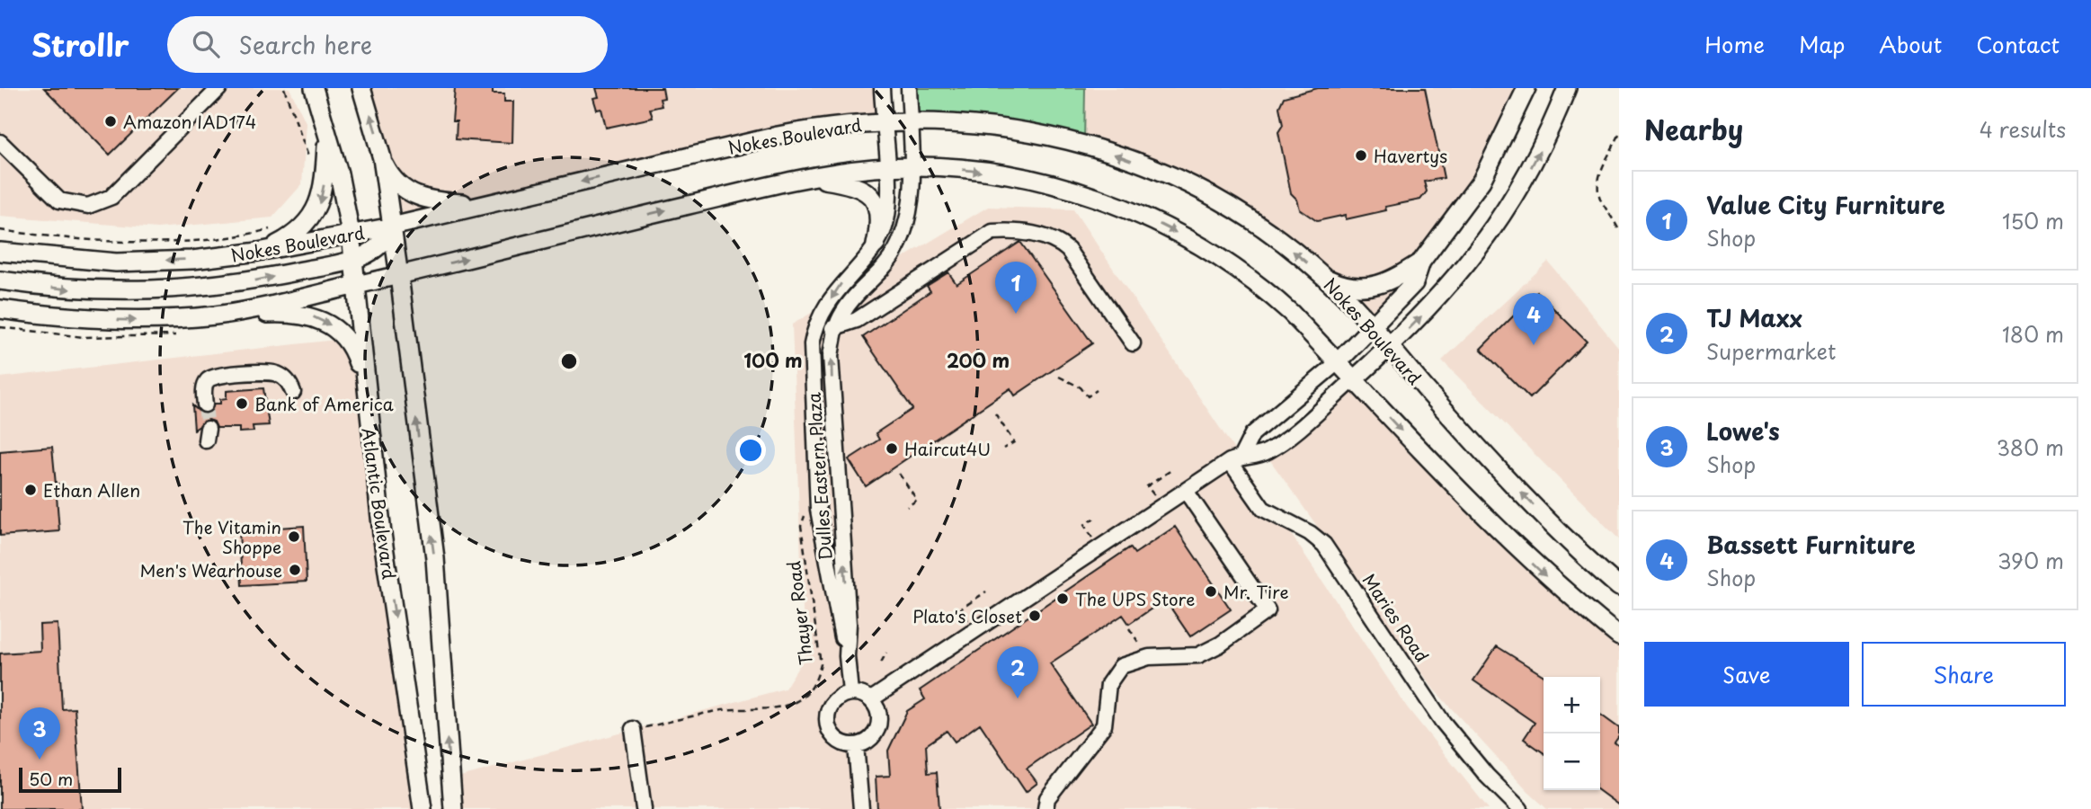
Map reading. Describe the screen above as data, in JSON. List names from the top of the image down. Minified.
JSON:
{"streets":{"main road":["Nokes Boulevard","Atlantic Boulevard"],"street":["Dulles Eastern Plaza","Maries Road"],"path":["Thayer Road"]},"crossings":[["Nokes Boulevard","Dulles Eastern Plaza"],["Nokes Boulevard","Atlantic Boulevard"],["Dulles Eastern Plaza","Thayer Road"]],"places":["Amazon IAD174","Havertys","Bank of America","Haircut4U","Ethan Allen","The Vitamin Shoppe","Men's Wearhouse","Mr. Tire","The UPS Store","Plato's Closet"],"scale_bar":"50 m","page":{"header":"Strollr","search":"Search here","nav":["Home","Map","About","Contact"],"heading":["Nearby","4 results"],"list":[{"mark":"1","name":"Value City Furniture","note":"Shop","value":"150 m"},{"mark":"2","name":"TJ Maxx","note":"Supermarket","value":"180 m"},{"mark":"3","name":"Lowe's","note":"Shop","value":"380 m"},{"mark":"4","name":"Bassett Furniture","note":"Shop","value":"390 m"}],"pins":["1","4","2","3"],"buttons":["Save","Share"],"map_buttons":["+","−"],"scale":"50 m"},"rings":["100 m","200 m"]}
